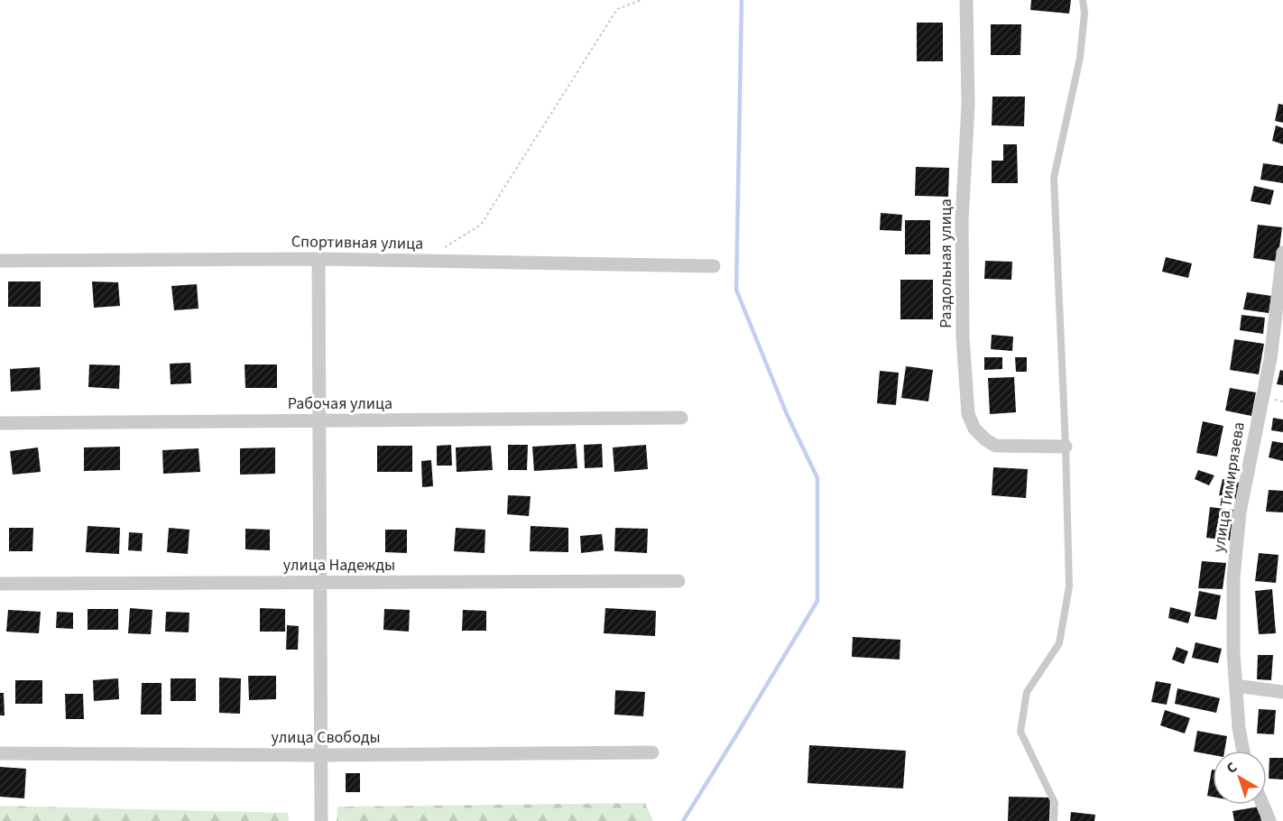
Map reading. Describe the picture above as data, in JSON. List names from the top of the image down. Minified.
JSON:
{"streets":{"street":["Спортивная улица","Раздольная улица","Рабочая улица","улица Тимирязева","улица Надежды","улица Свободы"]},"north":"top left"}
